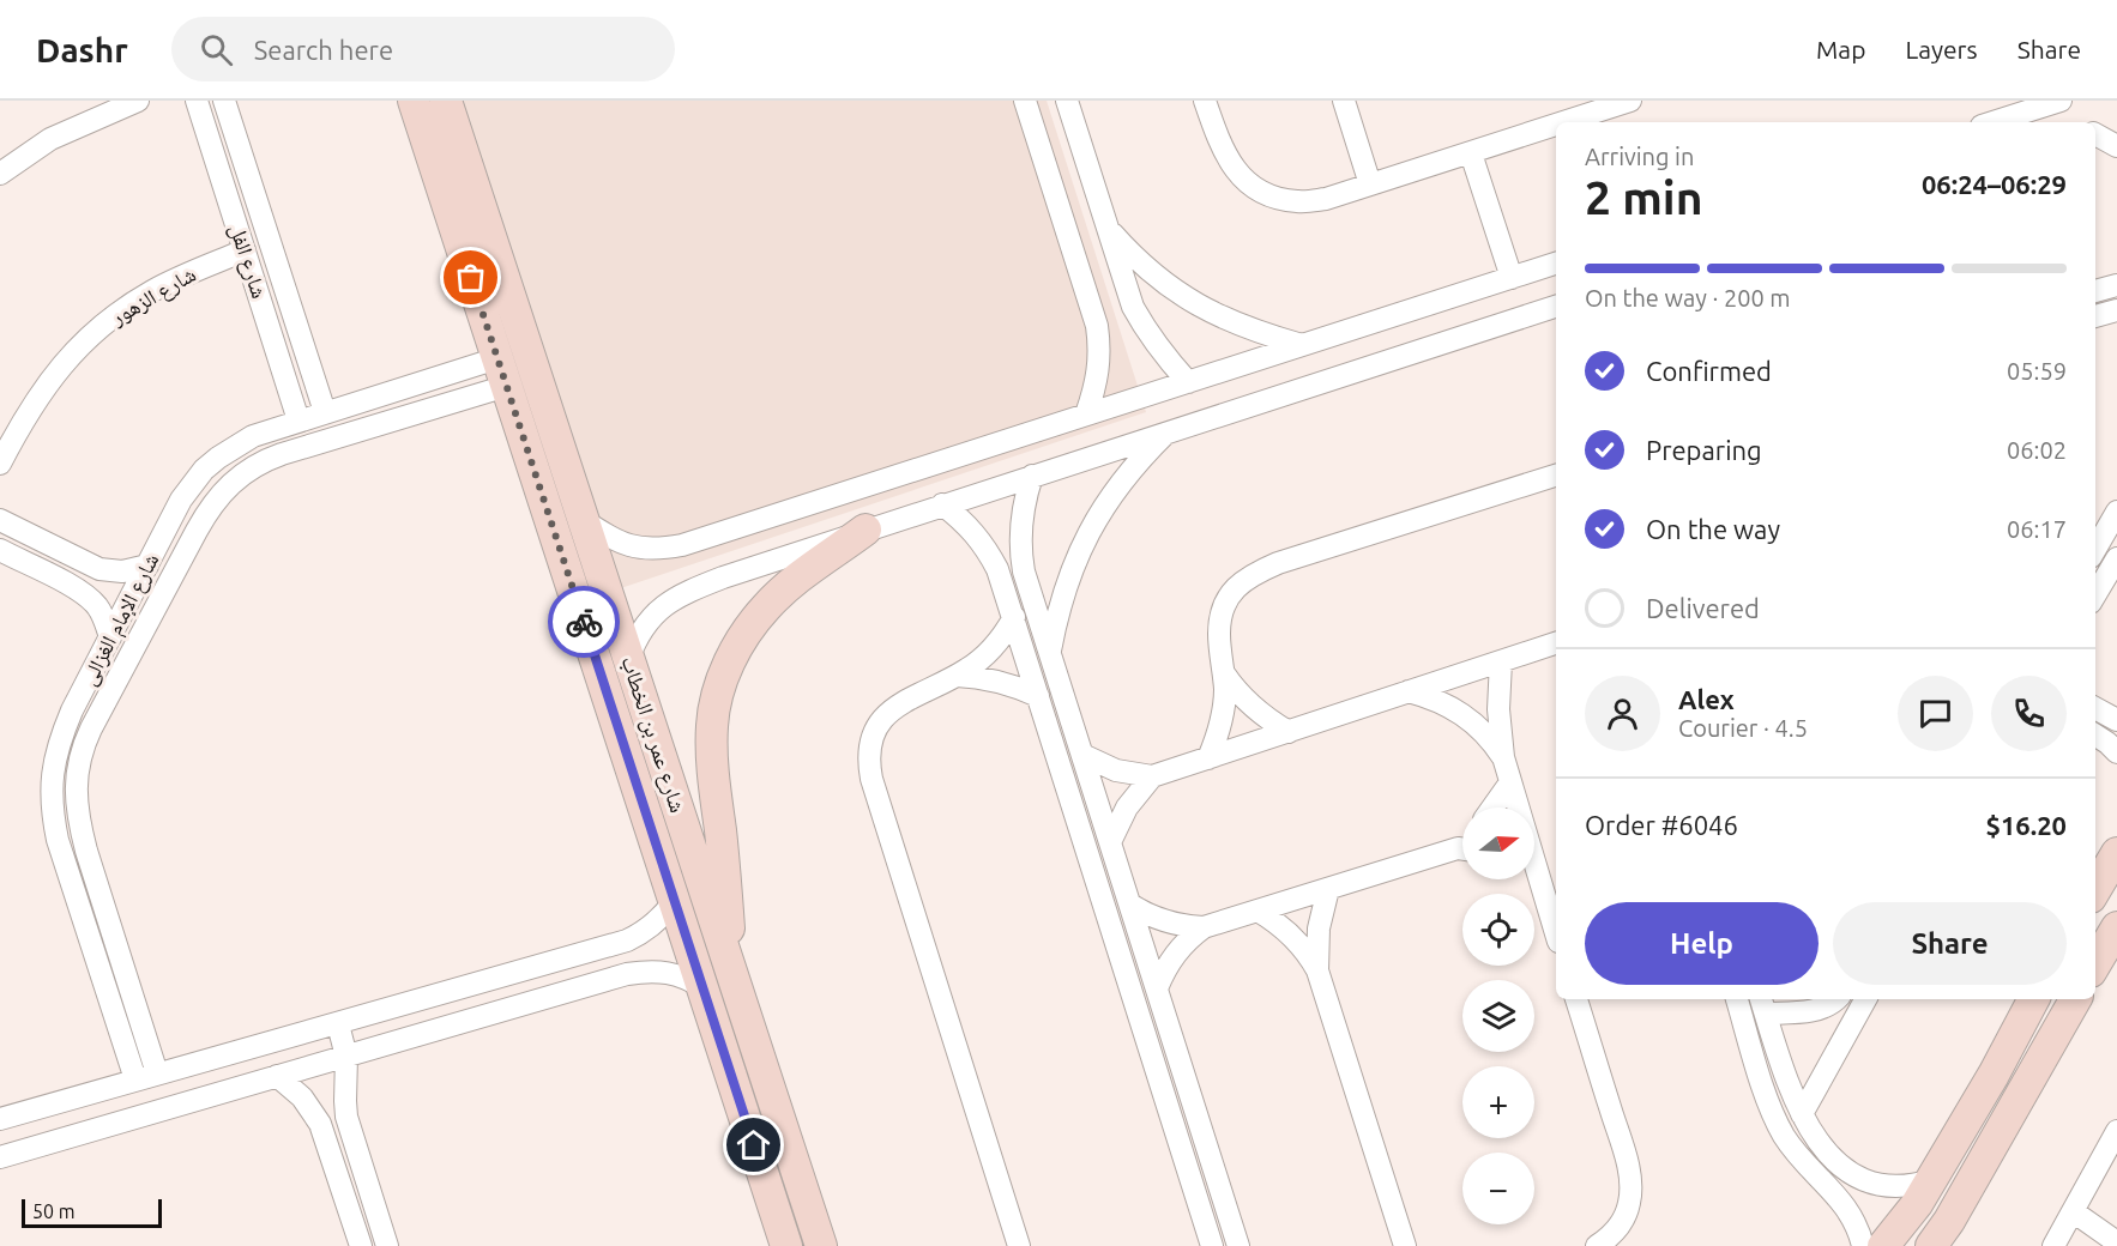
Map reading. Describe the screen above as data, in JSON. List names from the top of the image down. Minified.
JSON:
{"streets":{"street":["شارع الفل","شارع الزهور","شارع الإمام الغزالى","شارع عمر بن الخطاب"]},"crossings":[["شارع الفل","شارع الزهور"],["شارع الفل","شارع الإمام الغزالى"],["شارع الإمام الغزالى","شارع عمر بن الخطاب"]],"scale_bar":"50 m","north":"right","page":{"header":"Dashr","search":"Search here","nav":["Map","Layers","Share"],"heading":["2 min","Arriving in","06:24–06:29"],"panel":["Alex","Courier · 4.5","Order #6046","$16.20"],"bar":"On the way · 200 m","list":[["Confirmed","05:59"],["Preparing","06:02"],["On the way","06:17"],"Delivered"],"map_buttons":["+","−"],"buttons":["Help","Share"],"scale":"50 m"}}
